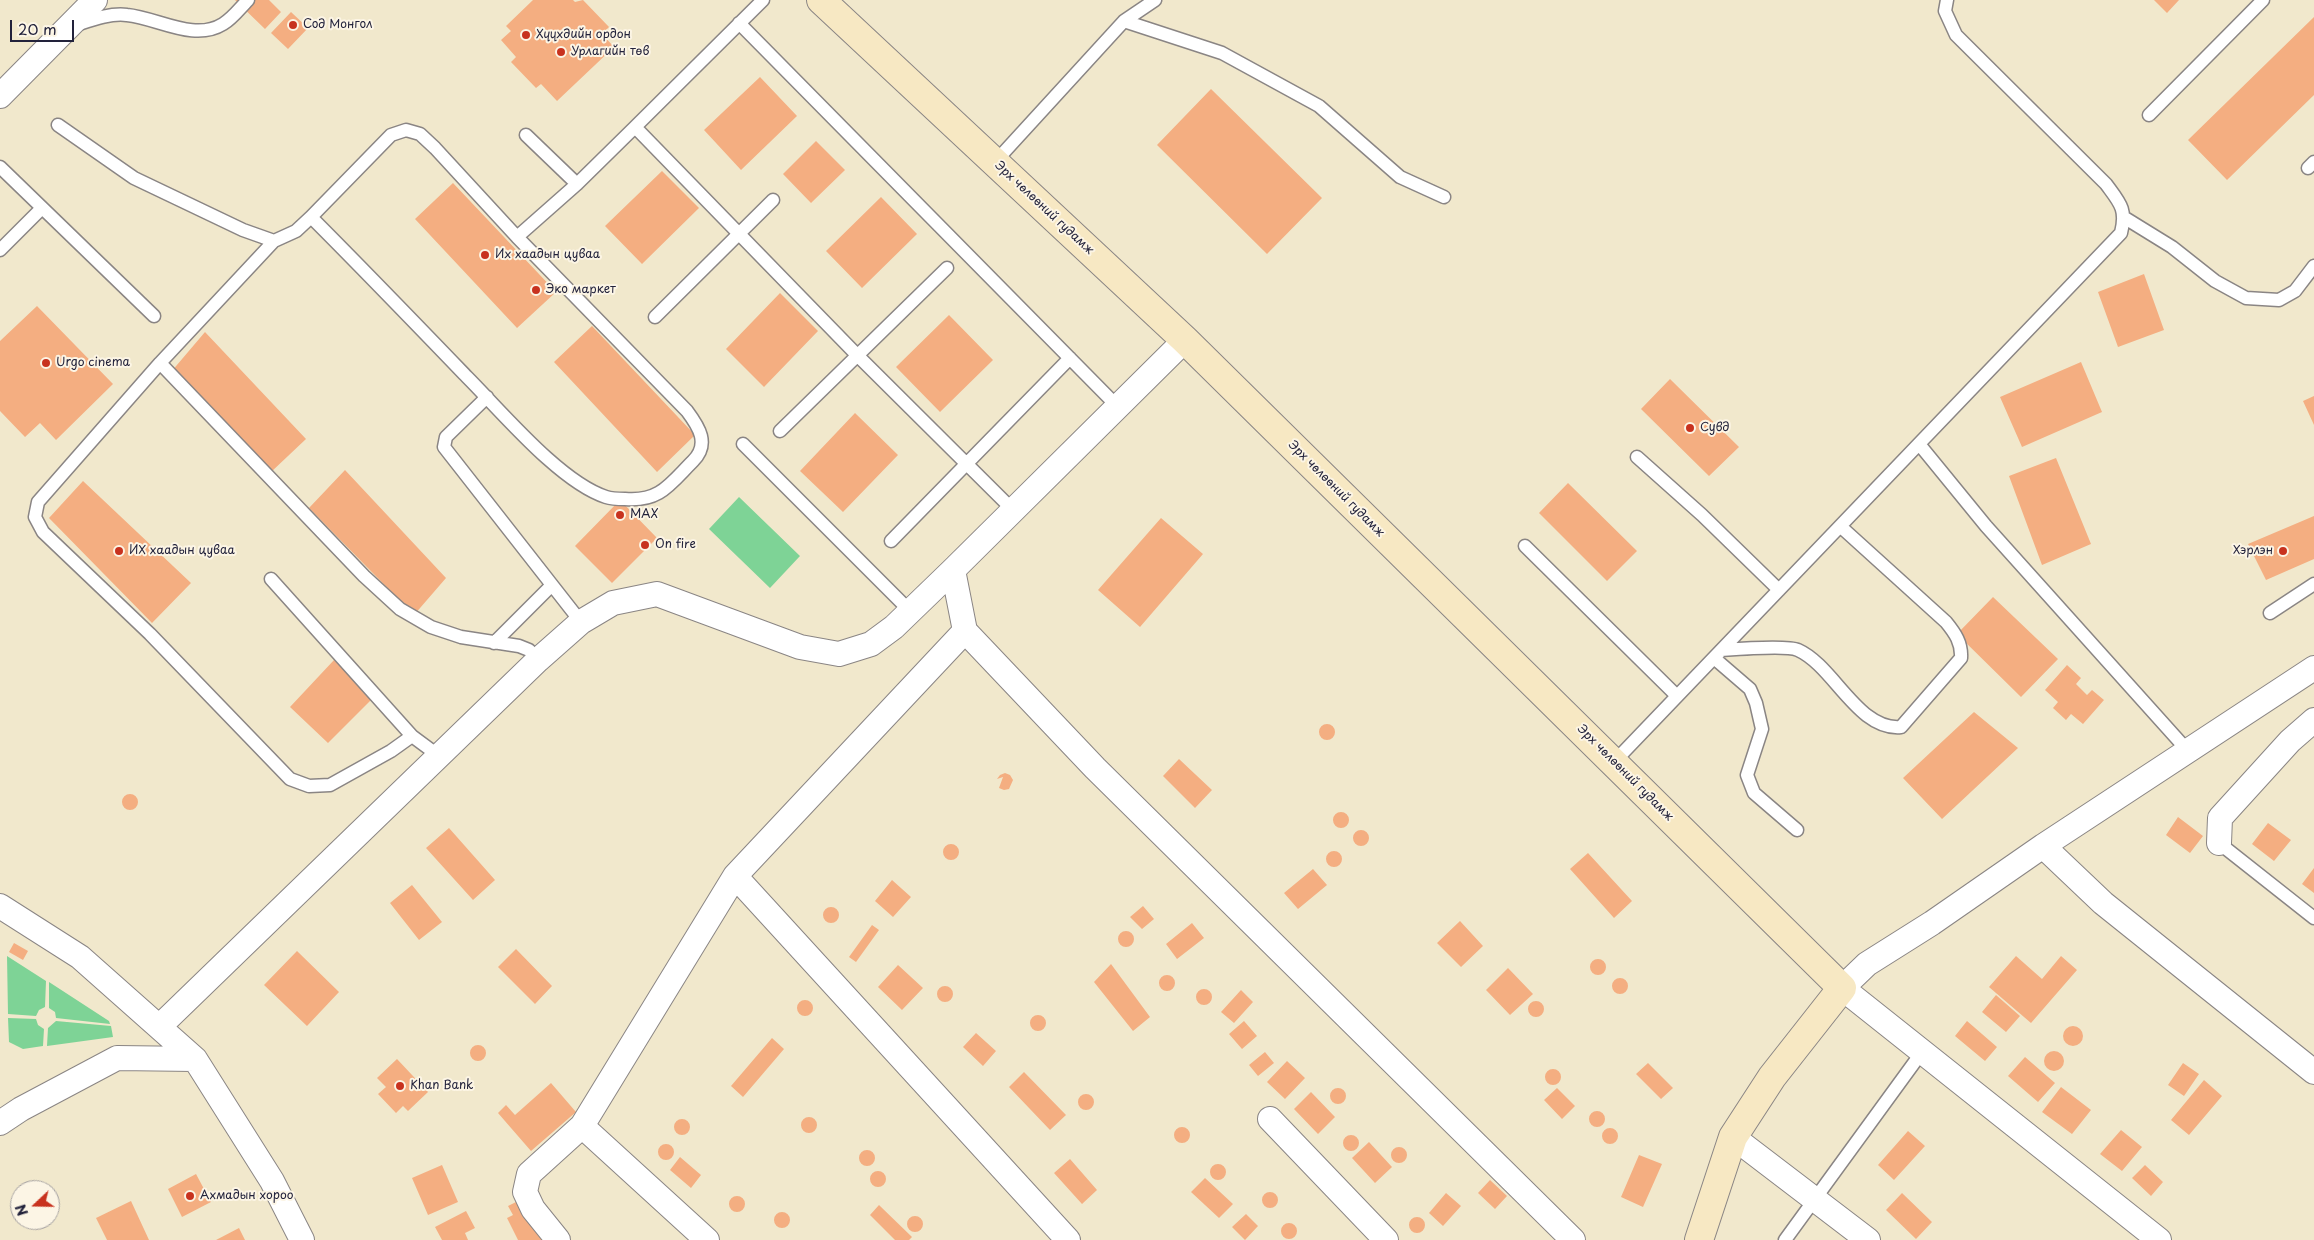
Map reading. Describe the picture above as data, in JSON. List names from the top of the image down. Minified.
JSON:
{"streets":{"main road":["Эрх чөлөөний гудамж"]},"places":["Сод Монгол","Хүүхдийн ордон","Урлагийн төв","Их хаадын цуваа","Эко маркет","Urgo cinema","Сувд","МАХ","On fire","ИХ хаадын цуваа","Хэрлэн","Khan Bank","Ахмадын хороо"],"scale_bar":"20 m","north":"left"}
